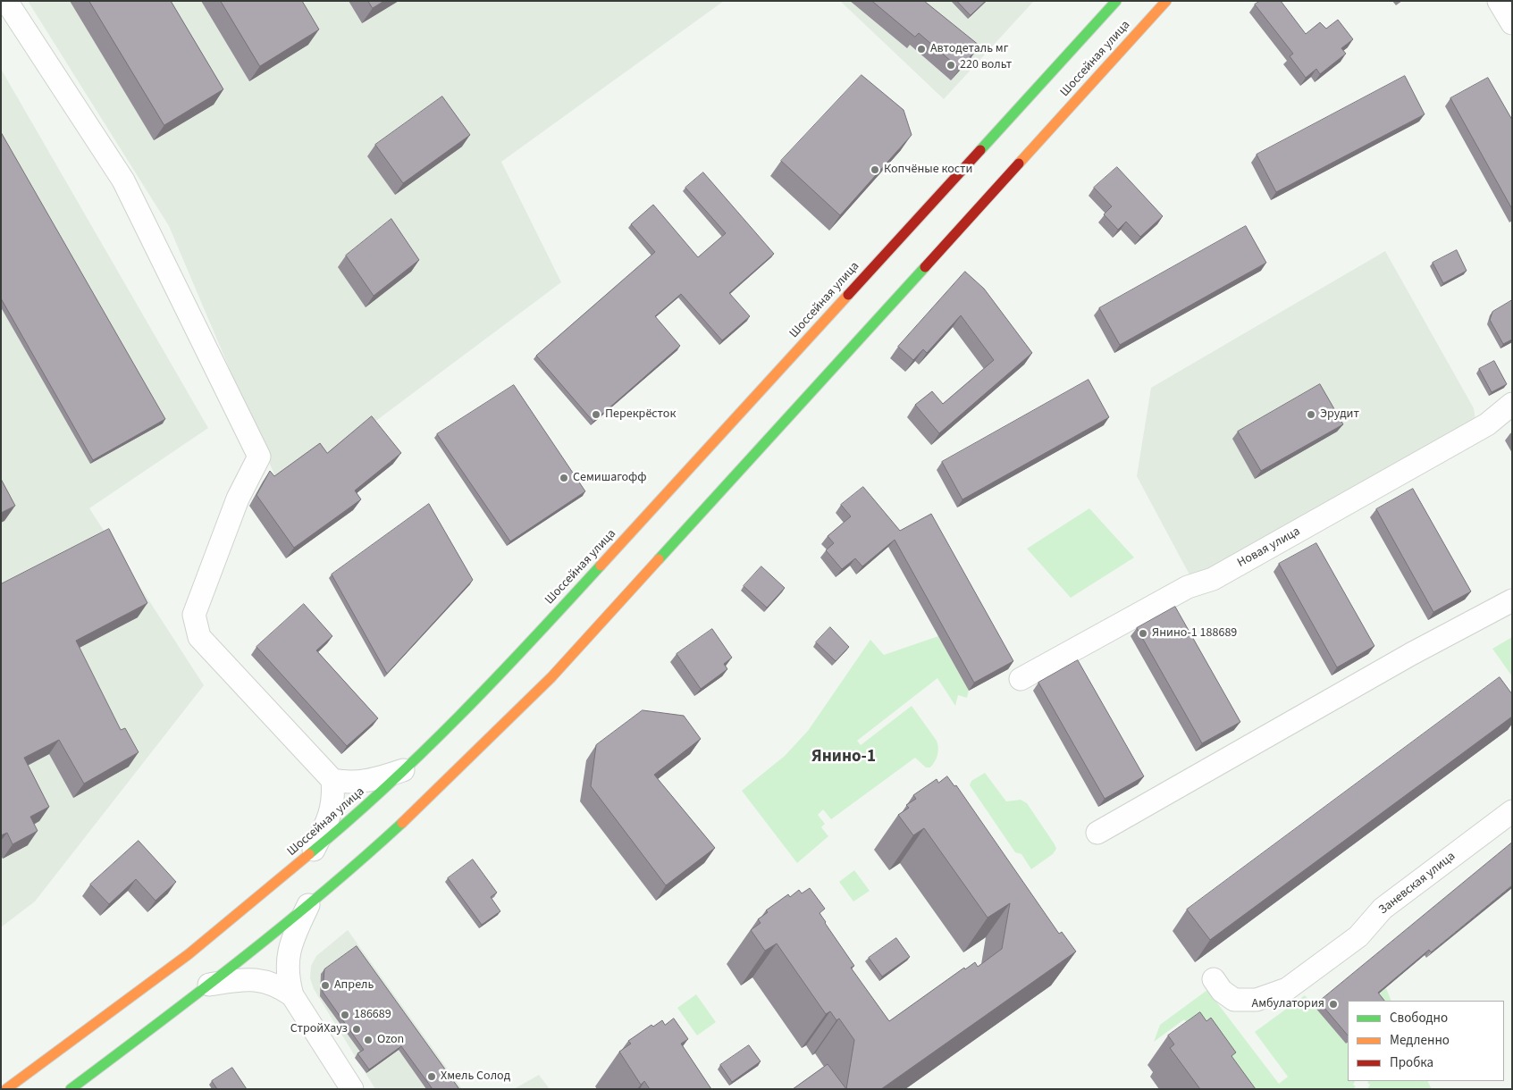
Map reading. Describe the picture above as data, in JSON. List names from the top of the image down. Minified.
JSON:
{"streets":{"main road":["Шоссейная улица"],"street":["Новая улица","Заневская улица"]},"districts":["Янино-1"],"places":["Автодеталь мг","220 вольт","Копчёные кости","Перекрёсток","Эрудит","Семишагофф","Янино-1 188689","Апрель","Амбулатория","186689","СтройХауз","Ozon","Хмель Солод"],"legend":["Свободно","Медленно","Пробка"]}
